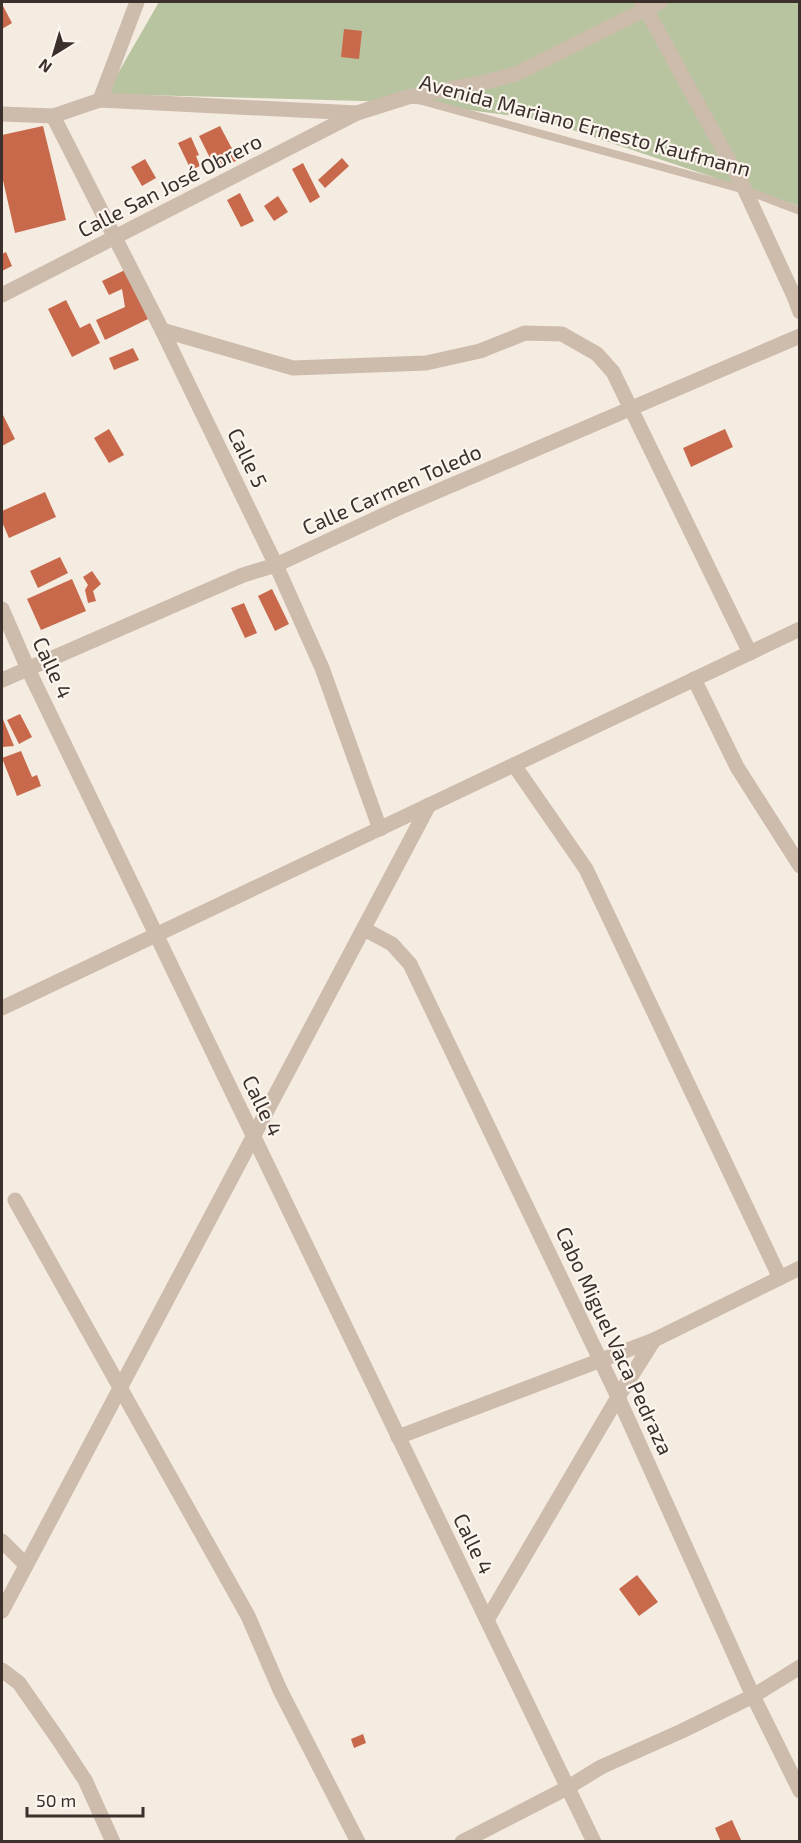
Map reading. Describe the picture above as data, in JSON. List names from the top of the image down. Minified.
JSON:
{"streets":{"street":["Avenida Mariano Ernesto Kaufmann","Calle San José Obrero","Calle 5","Calle Carmen Toledo","Calle 4","Cabo Miguel Vaca Pedraza"]},"crossings":[["Avenida Mariano Ernesto Kaufmann","Calle San José Obrero"],["Avenida Mariano Ernesto Kaufmann","Calle 5"],["Calle San José Obrero","Calle 5"],["Calle 5","Calle Carmen Toledo"],["Calle Carmen Toledo","Calle 4"]],"scale_bar":"50 m","north":"bottom left"}
